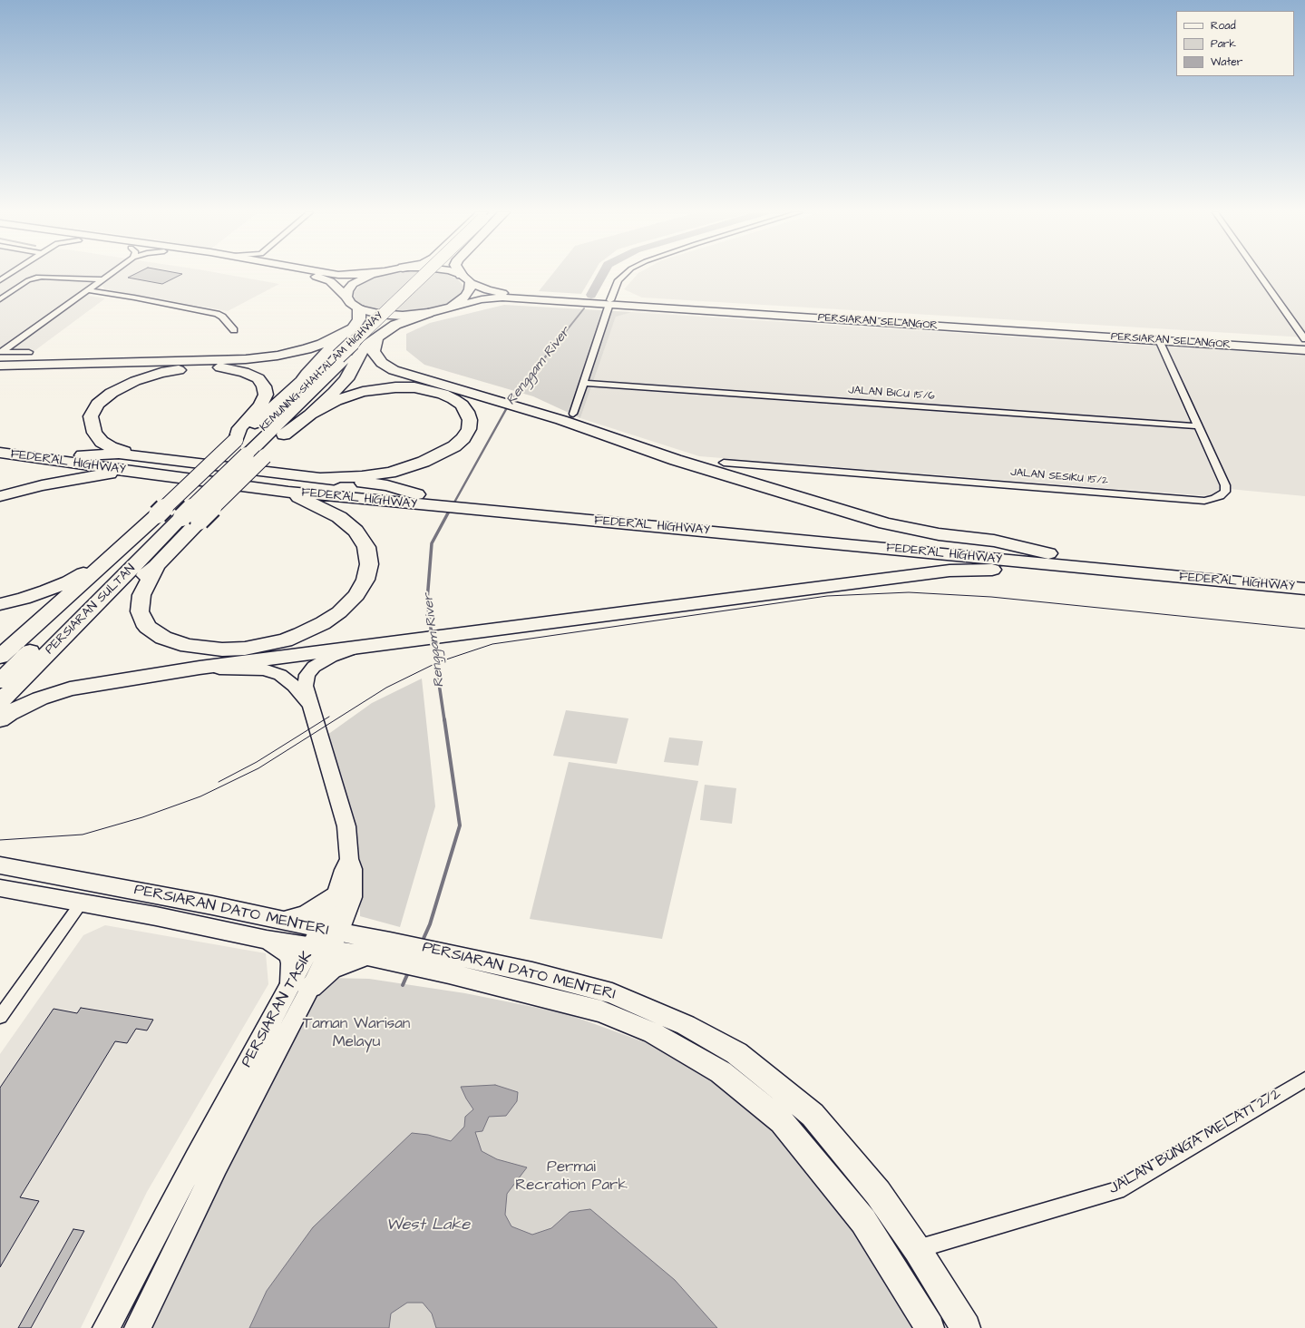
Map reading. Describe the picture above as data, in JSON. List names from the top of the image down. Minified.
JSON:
{"streets":{"highway":["KEMUNING–SHAH ALAM HIGHWAY","FEDERAL HIGHWAY","PERSIARAN SULTAN"],"main road":["PERSIARAN SELANGOR","PERSIARAN DATO MENTERI","PERSIARAN TASIK"],"street":["JALAN BICU 15/6","JALAN SESIKU 15/2","JALAN BUNGA MELATI 2/2"]},"crossings":[["PERSIARAN SELANGOR","JALAN SESIKU 15/2"],["KEMUNING–SHAH ALAM HIGHWAY","PERSIARAN SULTAN"],["JALAN BICU 15/6","JALAN SESIKU 15/2"],["PERSIARAN DATO MENTERI","PERSIARAN TASIK"],["PERSIARAN DATO MENTERI","JALAN BUNGA MELATI 2/2"]],"water":["Renggam River","West Lake"],"parks":["Taman Warisan Melayu","Permai Recration Park"],"legend":["Road","Park","Water"]}
